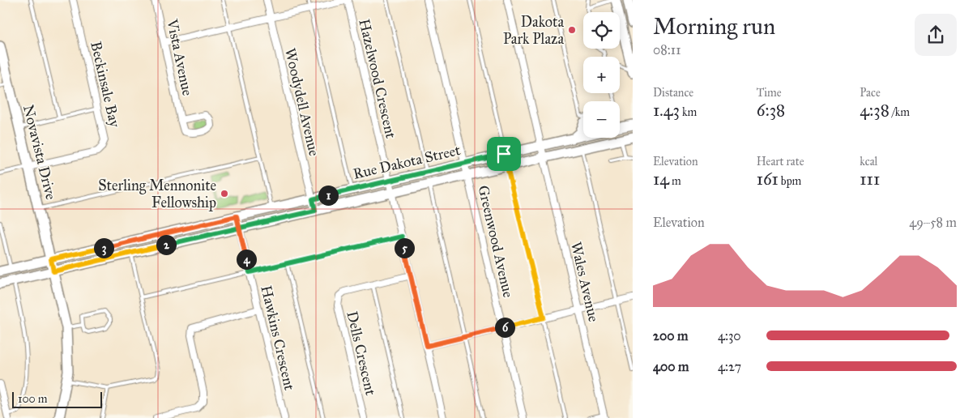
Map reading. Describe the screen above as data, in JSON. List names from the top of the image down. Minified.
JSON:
{"streets":{"main road":["Novavista Drive","Rue Dakota Street"],"street":["Vista Avenue","Hazelwood Crescent","Beckinsale Bay","Woodydell Avenue","Greenwood Avenue","Wales Avenue","Hawkins Crescent","Dells Crescent"]},"crossings":[["Hazelwood Crescent","Rue Dakota Street"],["Hazelwood Crescent","Dells Crescent"],["Beckinsale Bay","Novavista Drive"],["Woodydell Avenue","Rue Dakota Street"],["Novavista Drive","Rue Dakota Street"],["Rue Dakota Street","Greenwood Avenue"],["Rue Dakota Street","Wales Avenue"],["Rue Dakota Street","Hawkins Crescent"]],"places":["Dakota Park Plaza","Sterling Mennonite Fellowship"],"scale_bar":"100 m","page":{"heading":["Morning run","08:11"],"map_buttons":["+","−"],"stats":[["Distance","1.43 km"],["Time","6:38"],["Pace","4:38 /km"],["Elevation","14 m"],["Heart rate","161 bpm"],["kcal","111"]],"pins":["1","2","3","5","4","6"],"chart":["Elevation","49–58 m"],"list":[{"name":"200 m","note":"4:30"},{"name":"400 m","note":"4:27"}],"scale":"100 m"}}
